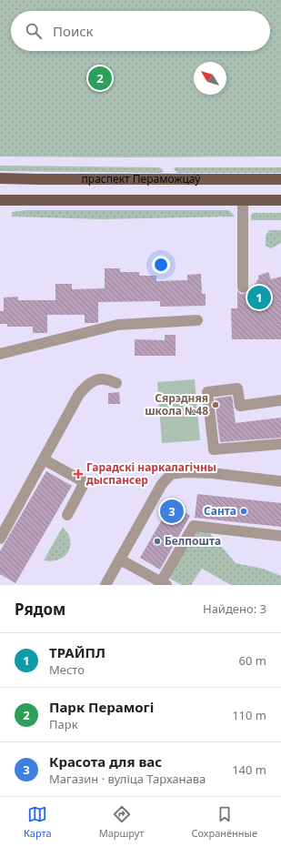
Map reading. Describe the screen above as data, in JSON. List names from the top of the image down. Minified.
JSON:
{"streets":{"main road":["праспект Пераможцаў"]},"places":{"other":["Сярэдняя школа №48","Санта","Белпошта"],"health":["Гарадскі наркалагічны дыспансер"]},"north":"top left","page":{"search":"Поиск","pins":["2","1","3"],"heading":["Рядом","Найдено: 3"],"list":[{"mark":"1","name":"ТРАЙПЛ","note":"Место","value":"60 m"},{"mark":"2","name":"Парк Перамогі","note":"Парк","value":"110 m"},{"mark":"3","name":"Красота для вас","note":"Магазин · вуліца Тарханава","value":"140 m"}],"nav":["Карта","Маршрут","Сохранённые"]}}
